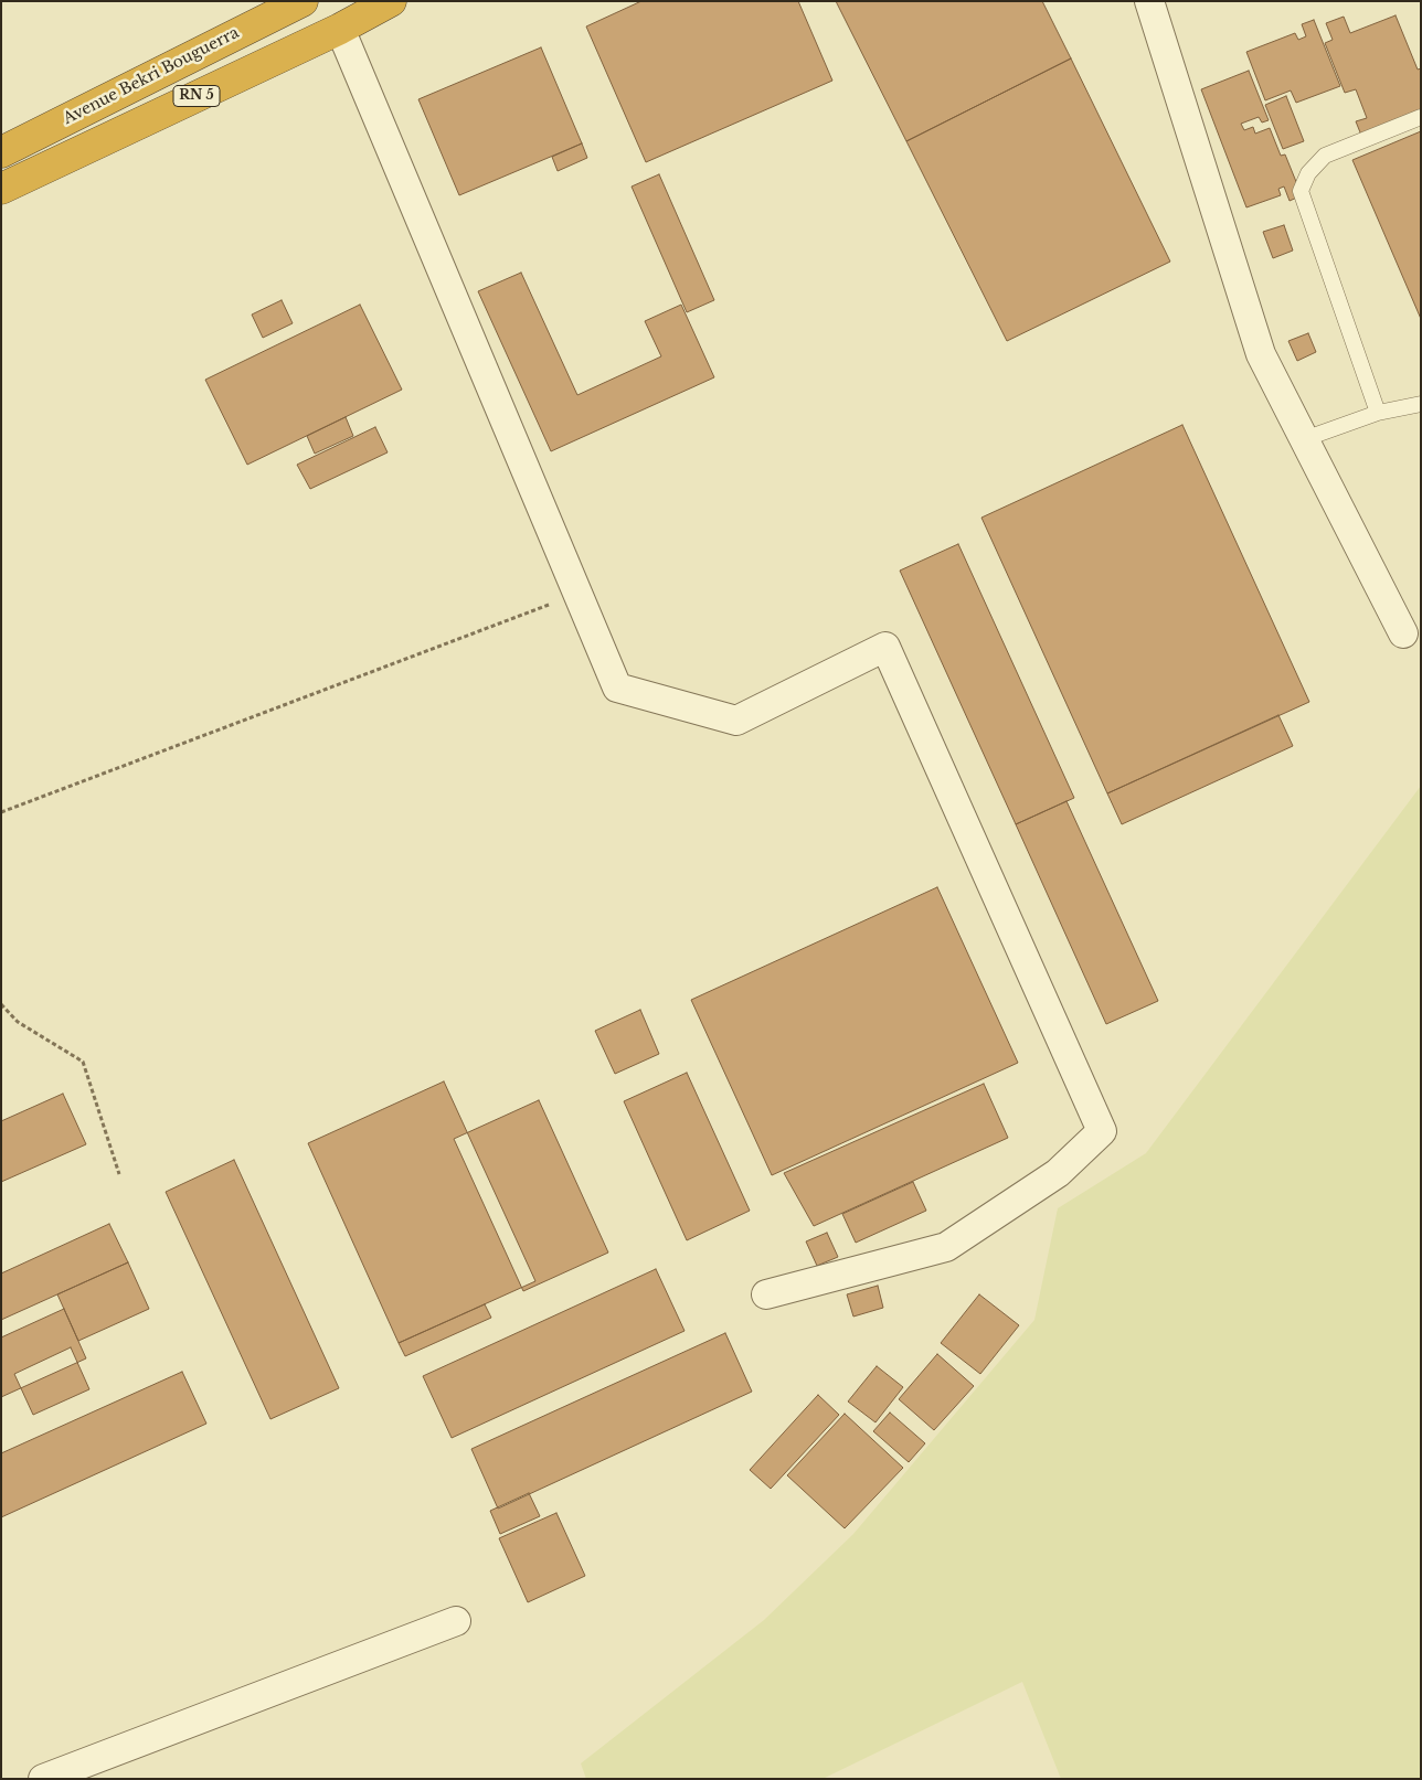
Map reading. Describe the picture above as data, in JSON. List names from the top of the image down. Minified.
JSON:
{"streets":{"highway":["Avenue Bekri Bouguerra","RN 5"]}}
